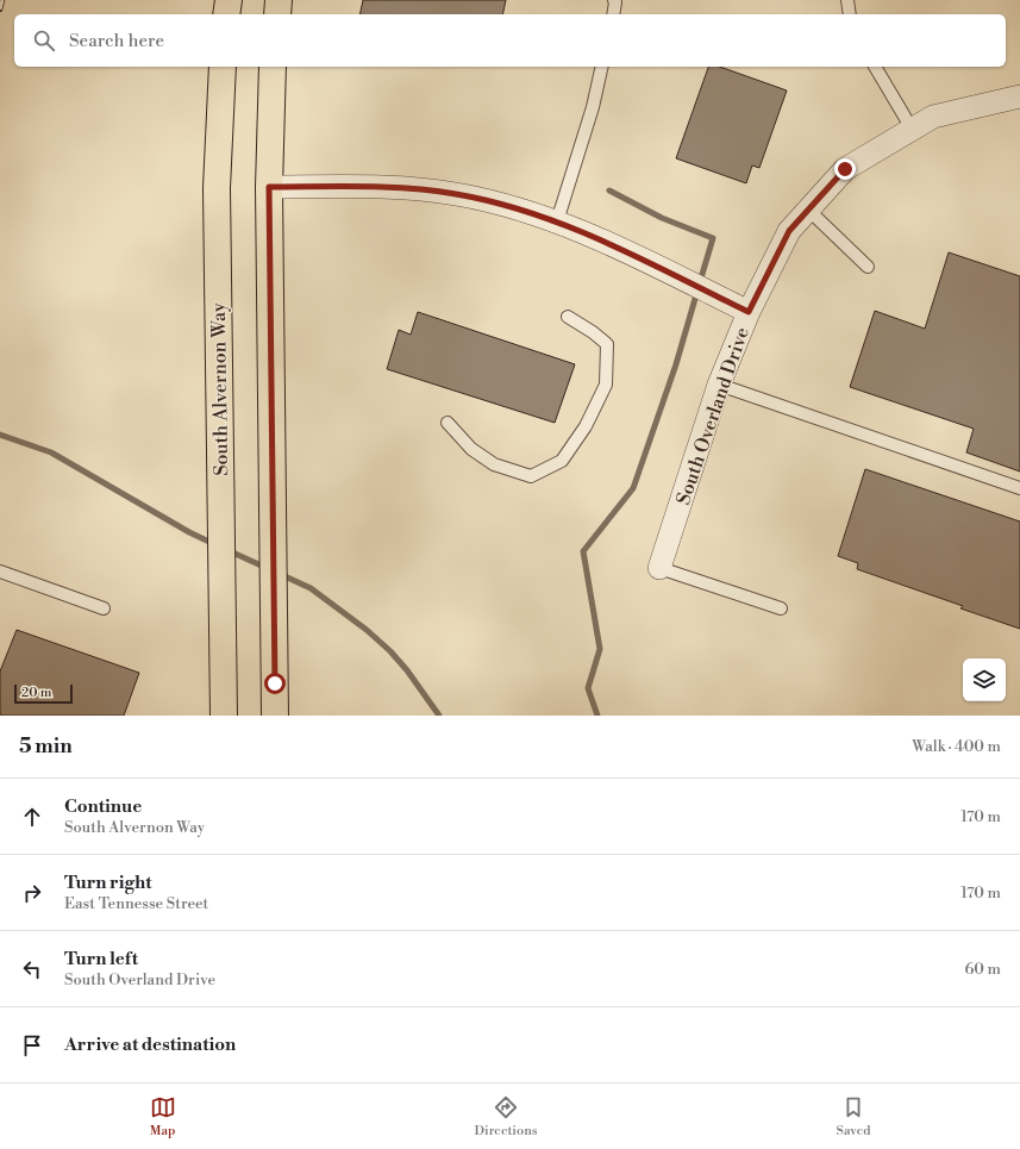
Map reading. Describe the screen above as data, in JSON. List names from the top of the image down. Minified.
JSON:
{"streets":{"main road":["South Alvernon Way"],"street":["South Overland Drive"]},"scale_bar":"20 m","page":{"search":"Search here","scale":"20 m","heading":["5 min","Walk · 400 m"],"list":[["Continue","South Alvernon Way","170 m"],["Turn right","East Tennesse Street","170 m"],["Turn left","South Overland Drive","60 m"],"Arrive at destination"],"nav":["Map","Directions","Saved"]}}
